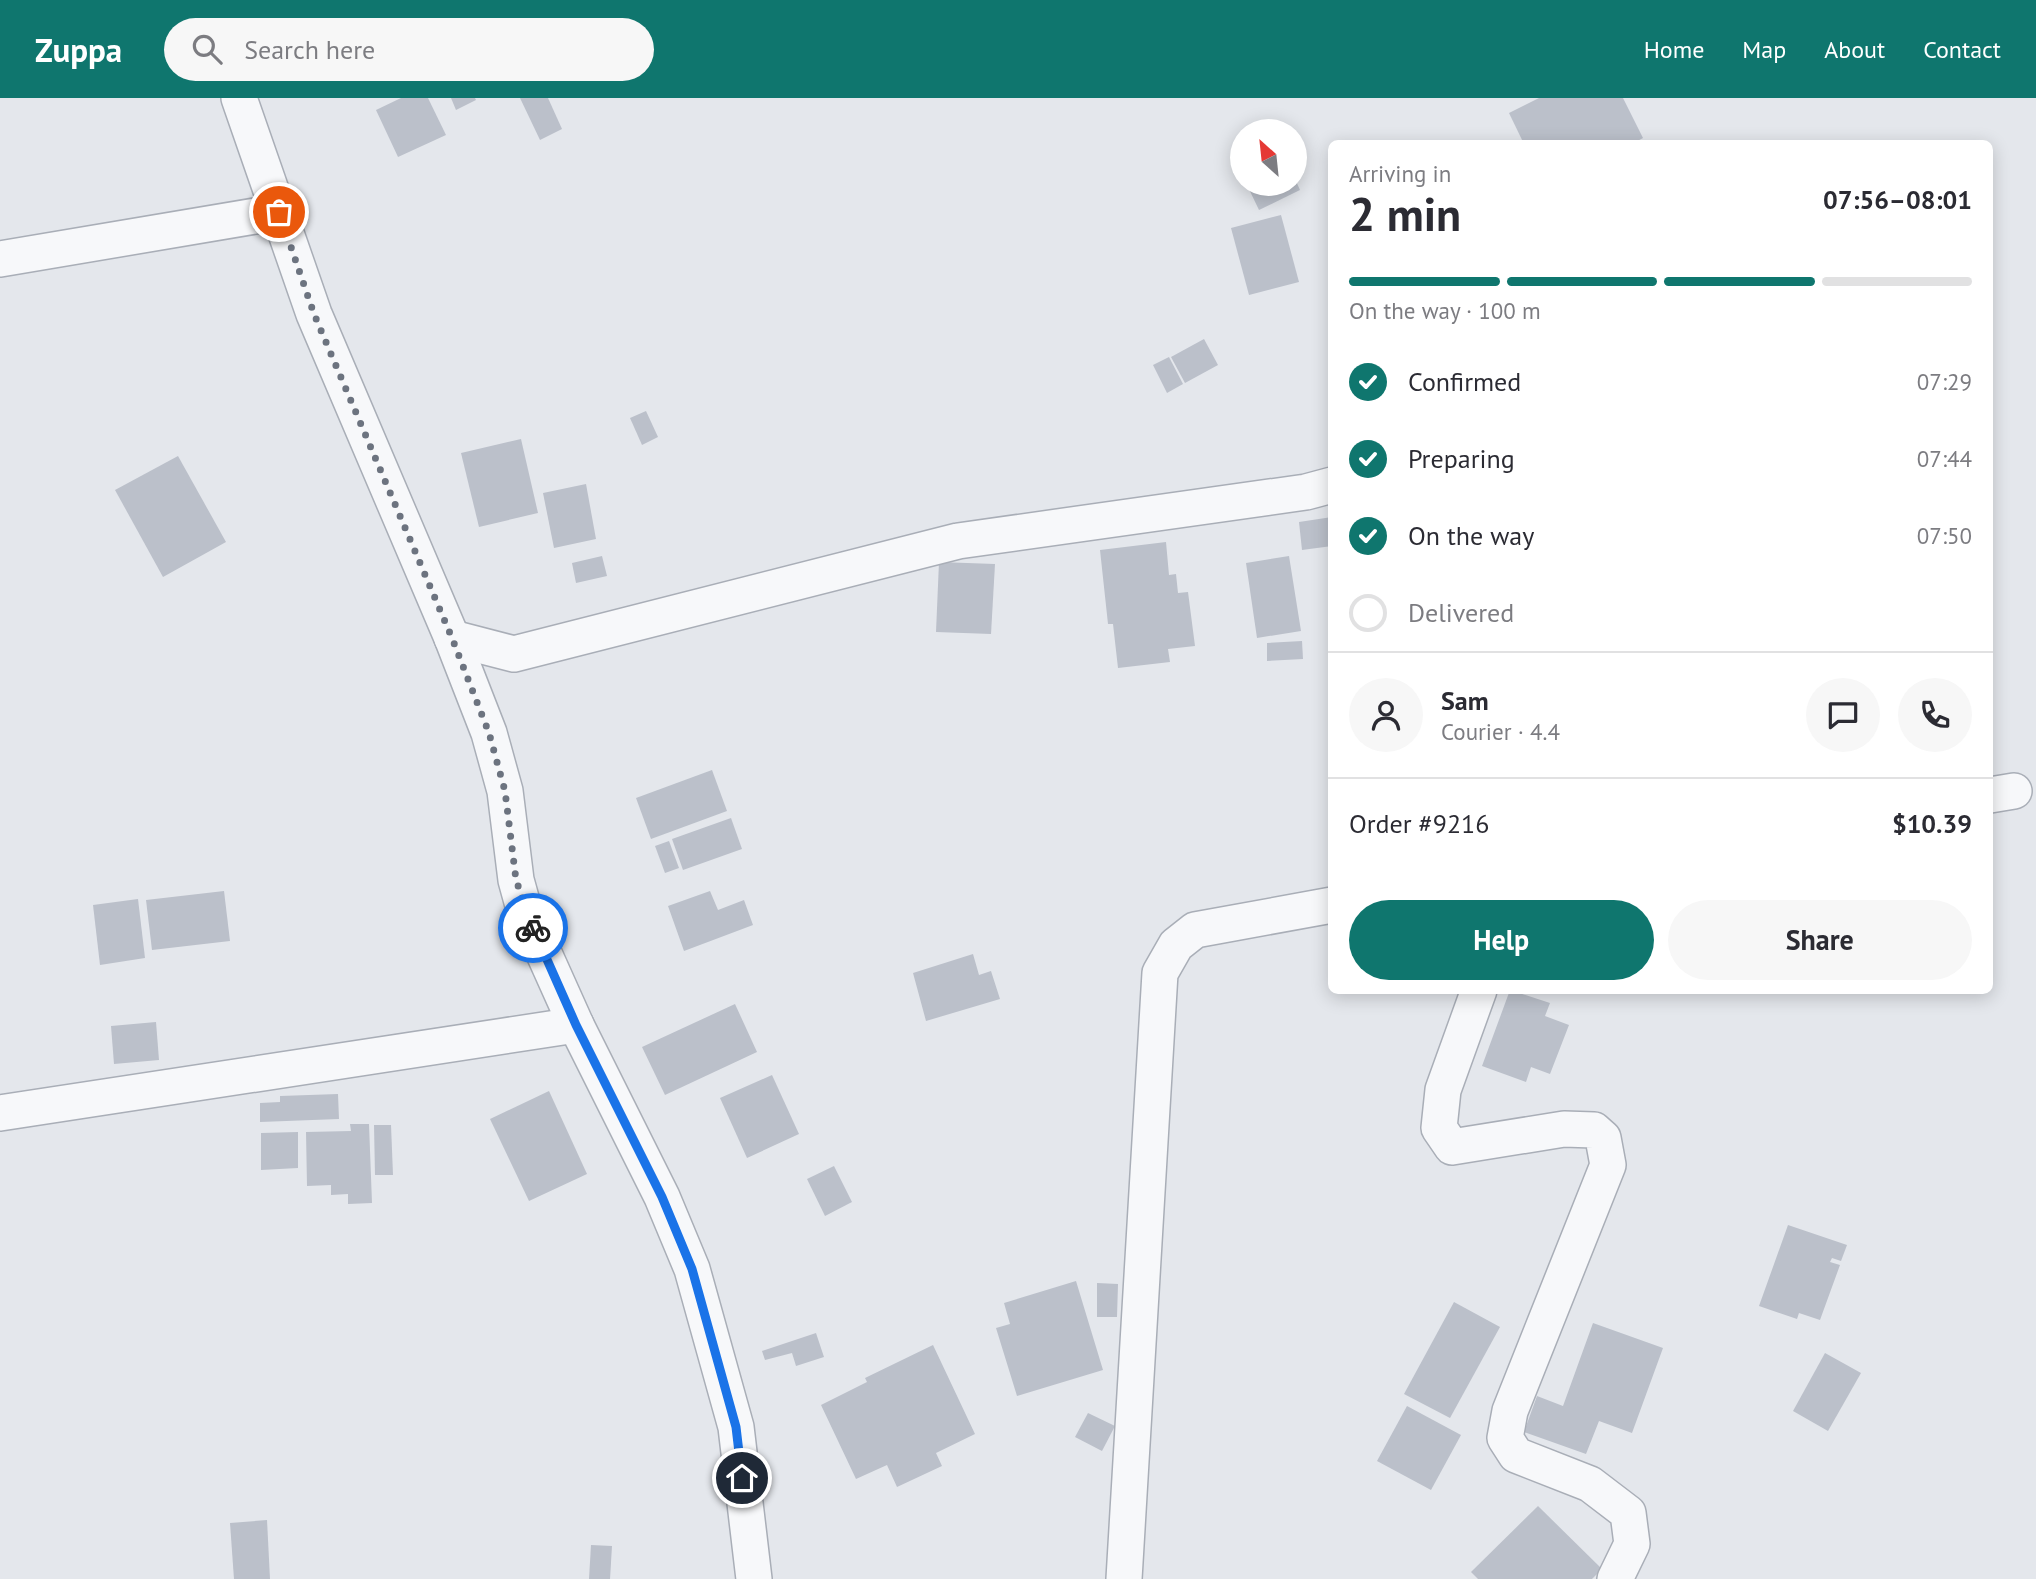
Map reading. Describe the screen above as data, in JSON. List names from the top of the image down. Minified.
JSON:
{"north":"top left","page":{"header":"Zuppa","search":"Search here","nav":["Home","Map","About","Contact"],"heading":["2 min","Arriving in","07:56–08:01"],"panel":["Sam","Courier · 4.4","Order #9216","$10.39"],"bar":"On the way · 100 m","list":[["Confirmed","07:29"],["Preparing","07:44"],["On the way","07:50"],"Delivered"],"buttons":["Help","Share"]}}
